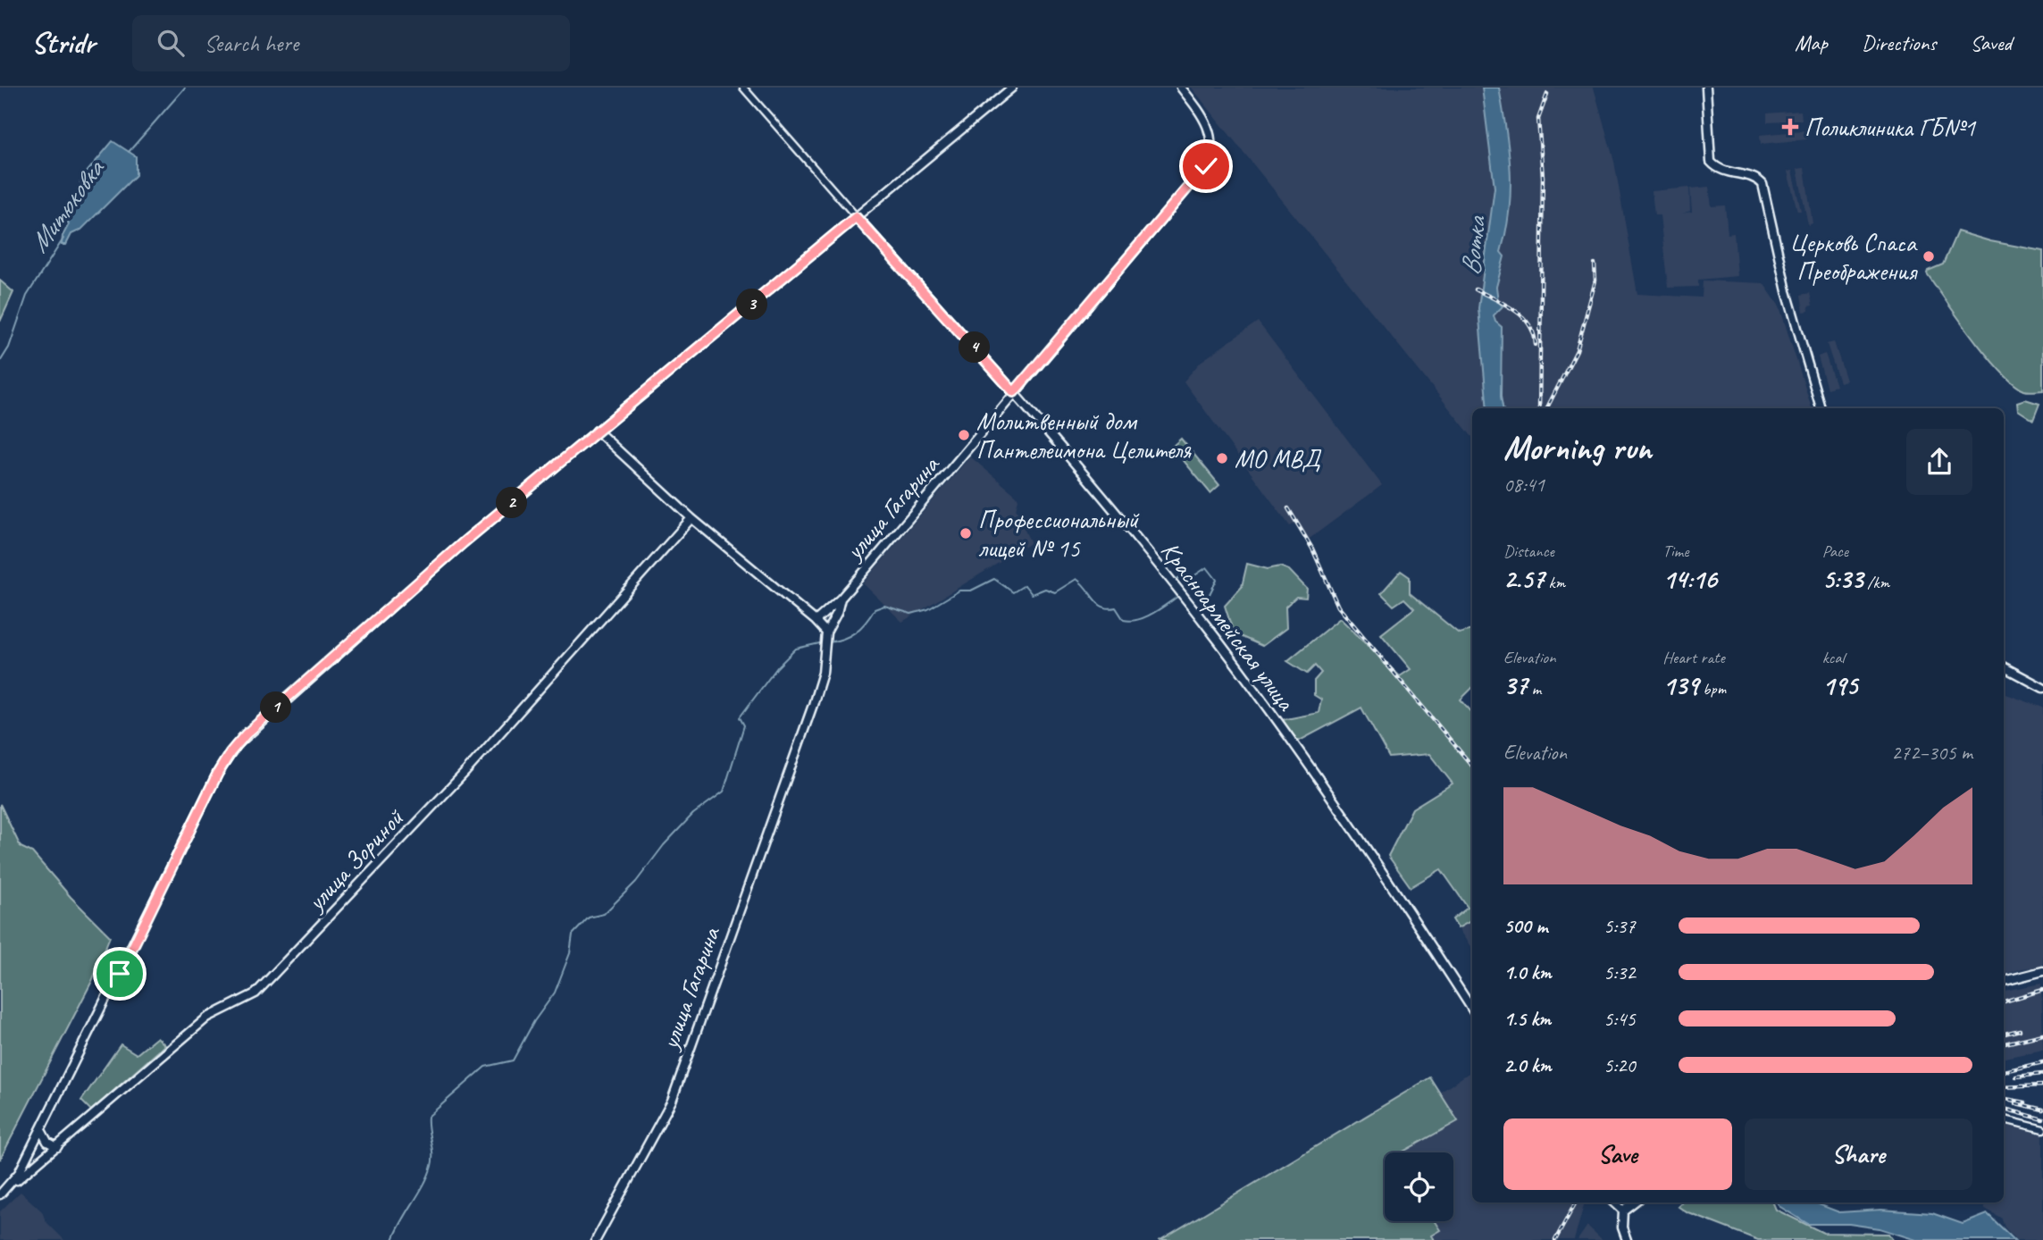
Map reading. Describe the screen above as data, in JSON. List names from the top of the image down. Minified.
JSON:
{"streets":{"main road":["улица Гагарина","Красноармейская улица","улица Зориной"]},"crossings":[["улица Гагарина","Красноармейская улица"]],"water":["Митюковка","Вотка"],"places":{"health":["Поликлиника ГБ№1"],"other":["Церковь Спаса Преображения","Молитвенный дом Пантелеимона Целителя","МО МВД","Профессиональный лицей № 15"]},"page":{"header":"Stridr","search":"Search here","nav":["Map","Directions","Saved"],"pins":["3","4","2","1"],"heading":["Morning run","08:41"],"stats":[["Distance","2.57 km"],["Time","14:16"],["Pace","5:33 /km"],["Elevation","37 m"],["Heart rate","139 bpm"],["kcal","195"]],"chart":["Elevation","272–305 m"],"list":[{"name":"500 m","note":"5:37"},{"name":"1.0 km","note":"5:32"},{"name":"1.5 km","note":"5:45"},{"name":"2.0 km","note":"5:20"}],"buttons":["Save","Share"]}}
